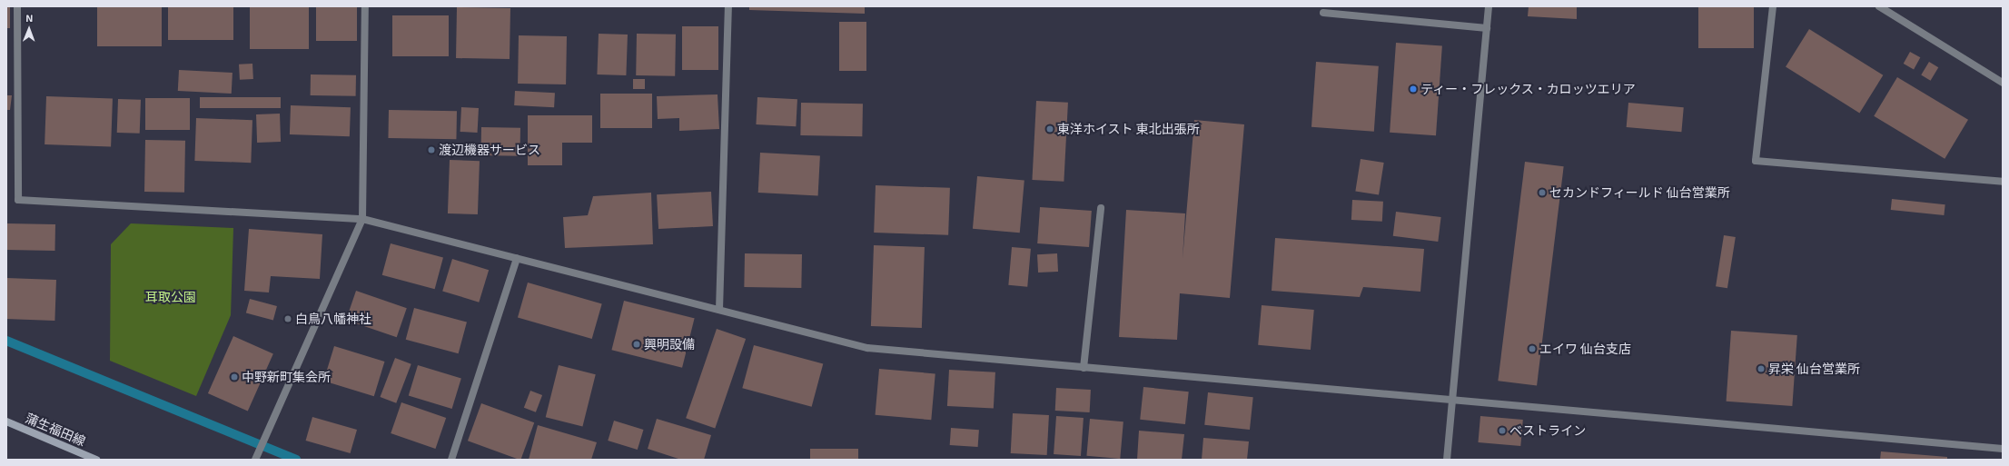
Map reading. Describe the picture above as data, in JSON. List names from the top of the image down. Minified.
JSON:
{"streets":{"main road":["蒲生福田線"]},"parks":["耳取公園"],"places":["ティー・フレックス・カロッツエリア","東洋ホイスト 東北出張所","渡辺機器サービス","セカンドフィールド 仙台営業所","白鳥八幡神社","興明設備","エイワ 仙台支店","昇栄 仙台営業所","中野新町集会所","ベストライン"],"north":"top"}
